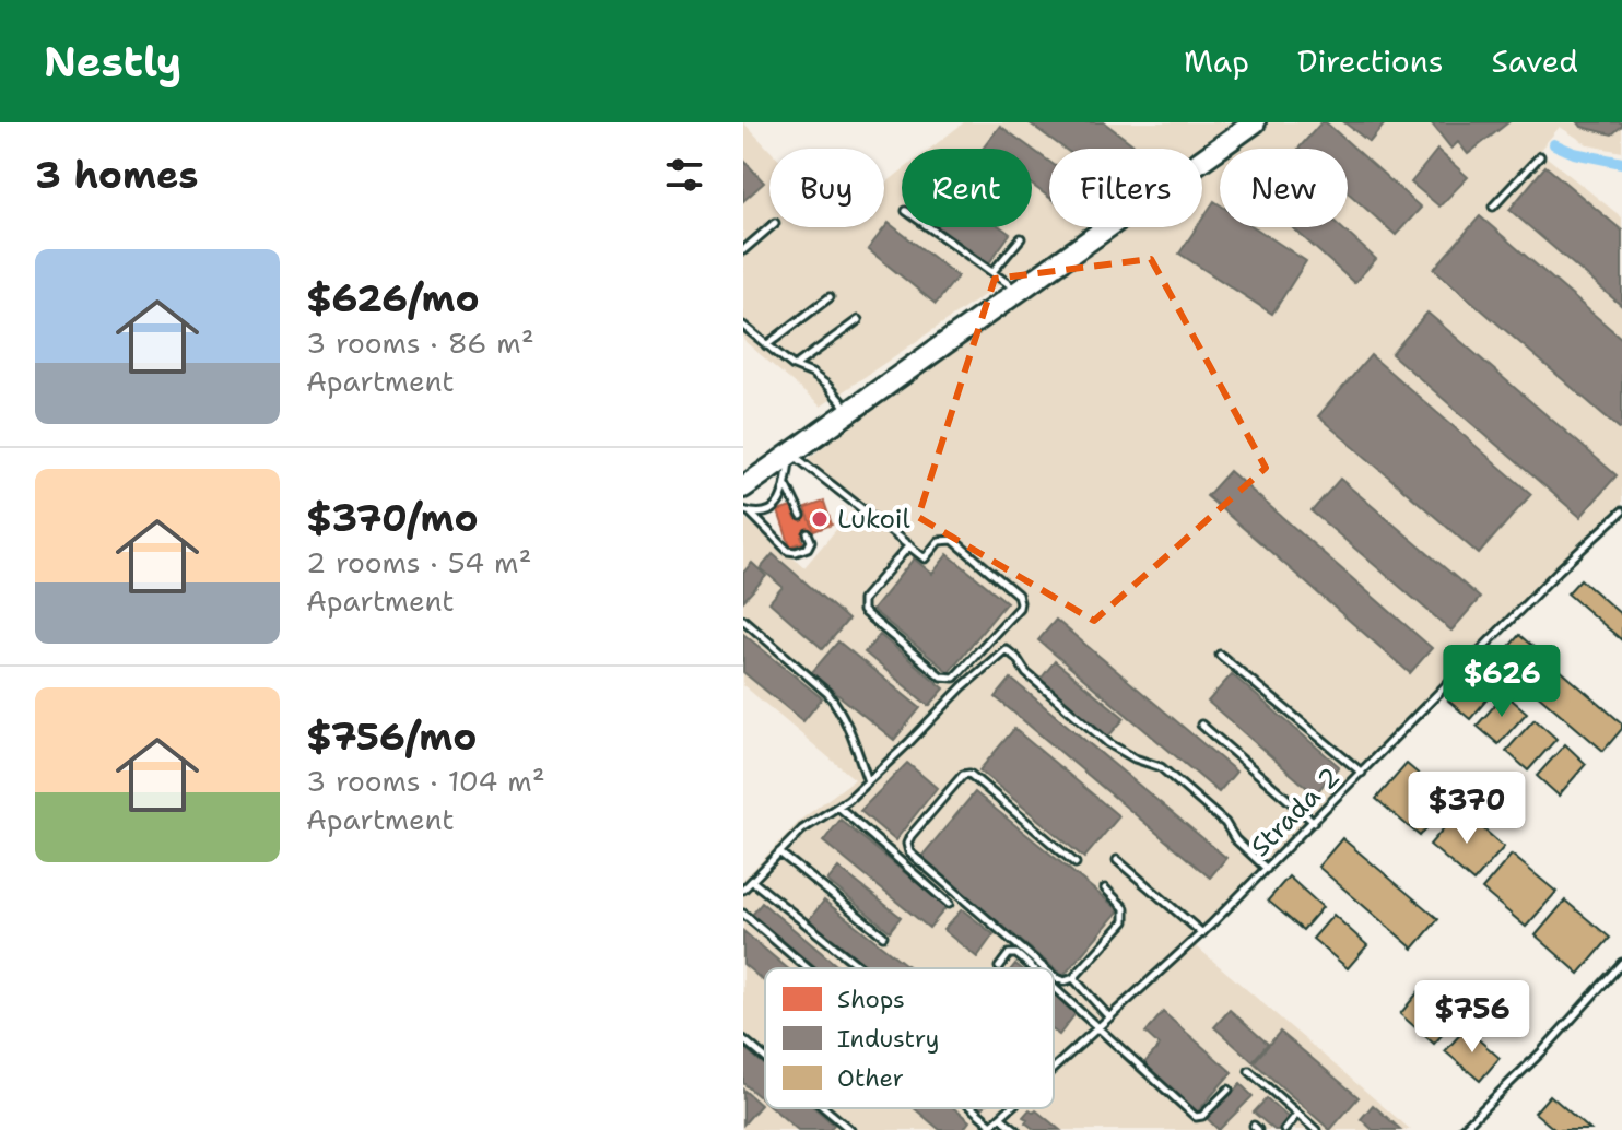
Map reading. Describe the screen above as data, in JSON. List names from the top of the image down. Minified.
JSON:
{"streets":{"lane":["Strada 2"]},"places":["Lukoil"],"legend":["Shops","Industry","Other"],"page":{"header":"Nestly","nav":["Map","Directions","Saved"],"heading":"3 homes","chip":["Buy","Rent","Filters","New"],"list":[{"name":"$626/mo","note":"3 rooms · 86 m² · Apartment"},{"name":"$370/mo","note":"2 rooms · 54 m² · Apartment"},{"name":"$756/mo","note":"3 rooms · 104 m² · Apartment"}],"price":["$626","$370","$756"]}}
